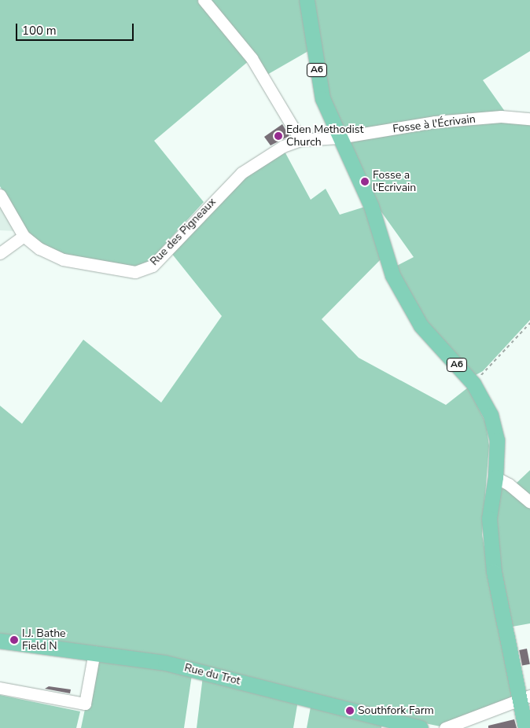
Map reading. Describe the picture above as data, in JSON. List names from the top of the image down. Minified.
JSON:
{"streets":{"main road":["A6","Rue du Trot"],"street":["Fosse à l'Écrivain","Rue des Pigneaux"]},"crossings":[["A6","Fosse à l'Écrivain"],["A6","Rue des Pigneaux"],["Fosse à l'Écrivain","Rue des Pigneaux"]],"places":["Eden Methodist Church","Fosse a l'Ecrivain","I.J. Bathe Field N","Southfork Farm"],"scale_bar":"100 m"}
